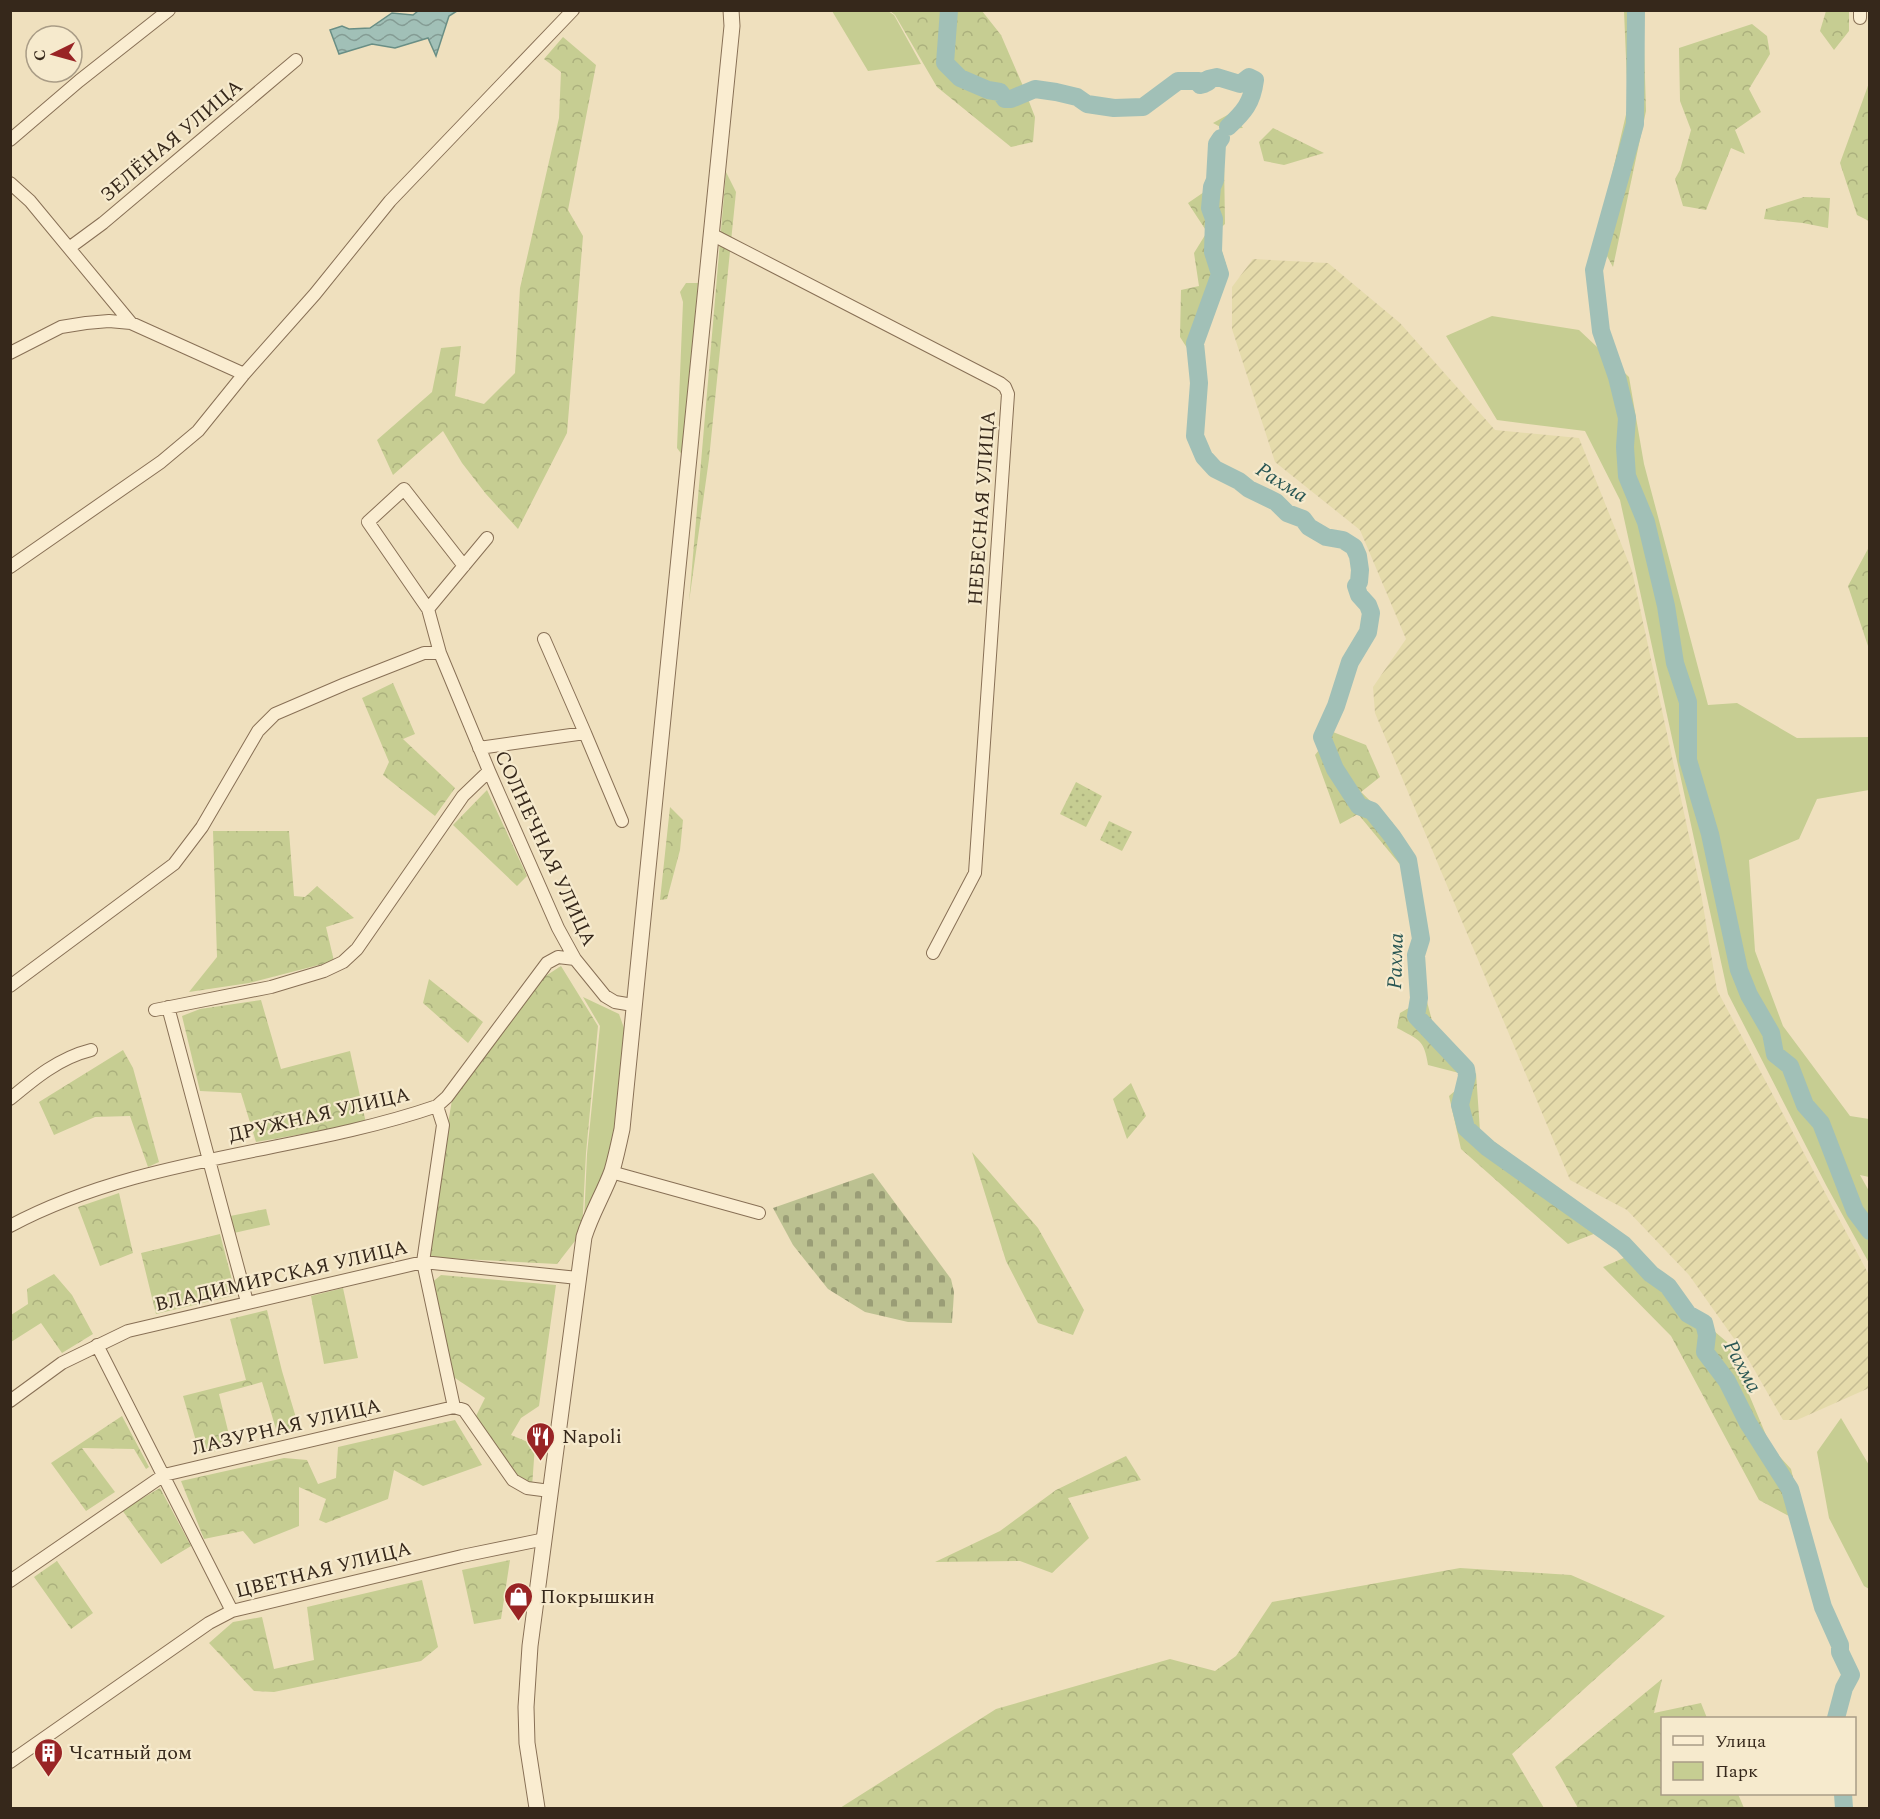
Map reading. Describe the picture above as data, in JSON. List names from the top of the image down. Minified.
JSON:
{"streets":{"street":["ЗЕЛЁНАЯ УЛИЦА","НЕБЕСНАЯ УЛИЦА","СОЛНЕЧНАЯ УЛИЦА","ДРУЖНАЯ УЛИЦА","ВЛАДИМИРСКАЯ УЛИЦА","ЛАЗУРНАЯ УЛИЦА","ЦВЕТНАЯ УЛИЦА"]},"crossings":[["СОЛНЕЧНАЯ УЛИЦА","ДРУЖНАЯ УЛИЦА"],["ДРУЖНАЯ УЛИЦА","ВЛАДИМИРСКАЯ УЛИЦА"]],"water":["Рахма"],"places":{"restaurant":["Napoli"],"shop":["Покрышкин"],"building":["Чсатный дом"]},"legend":["Улица","Парк"],"north":"left"}
